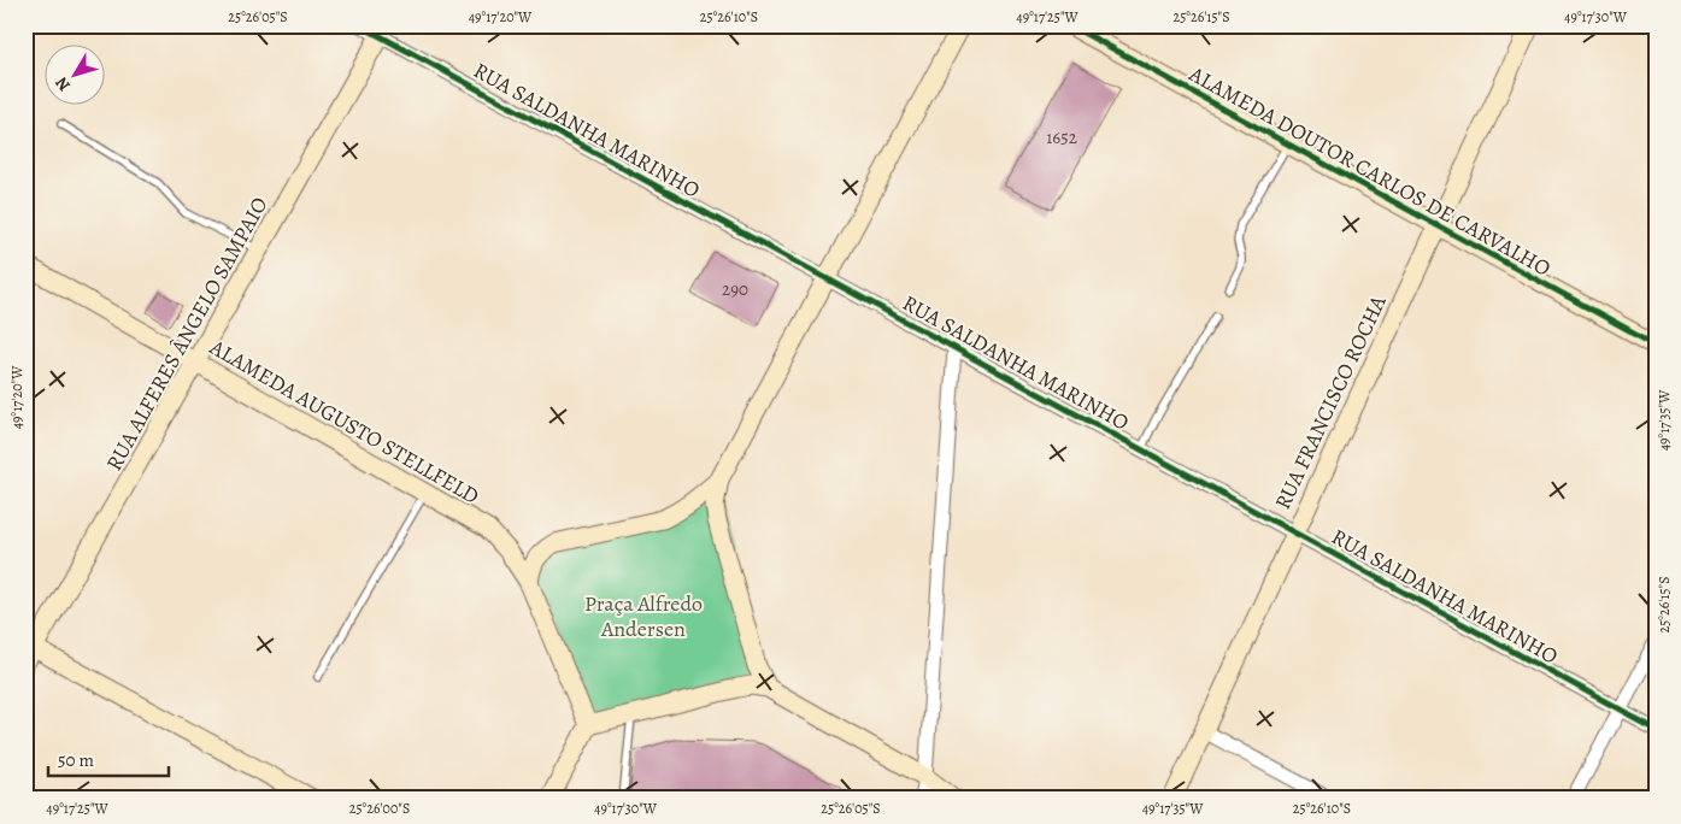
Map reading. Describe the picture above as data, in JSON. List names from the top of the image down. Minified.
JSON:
{"streets":{"main road":["ALAMEDA DOUTOR CARLOS DE CARVALHO","RUA ALFERES ÂNGELO SAMPAIO","RUA FRANCISCO ROCHA","ALAMEDA AUGUSTO STELLFELD"],"street":["RUA SALDANHA MARINHO"]},"crossings":[["RUA SALDANHA MARINHO","RUA ALFERES ÂNGELO SAMPAIO"],["RUA SALDANHA MARINHO","RUA FRANCISCO ROCHA"],["ALAMEDA DOUTOR CARLOS DE CARVALHO","RUA FRANCISCO ROCHA"],["RUA ALFERES ÂNGELO SAMPAIO","ALAMEDA AUGUSTO STELLFELD"]],"parks":["Praça Alfredo Andersen"],"house_numbers":["1652","290"],"scale_bar":"50 m","north":"bottom left","coordinates":["25°26'05\"S","49°17'20\"W","25°26'10\"S","49°17'25\"W","25°26'15\"S","49°17'30\"W","49°17'35\"W","25°26'00\"S"]}
